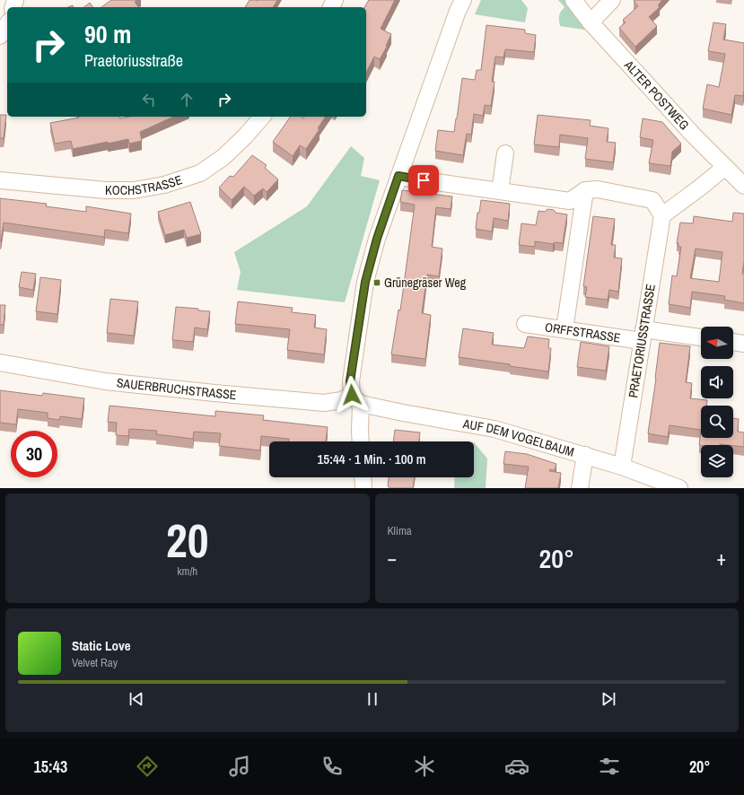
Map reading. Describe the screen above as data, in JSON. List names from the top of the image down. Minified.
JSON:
{"streets":{"street":["ALTER POSTWEG","KOCHSTRASSE","ORFFSTRASSE","PRAETORIUSSTRASSE","SAUERBRUCHSTRASSE","AUF DEM VOGELBAUM"]},"crossings":[["ORFFSTRASSE","PRAETORIUSSTRASSE"],["PRAETORIUSSTRASSE","AUF DEM VOGELBAUM"],["SAUERBRUCHSTRASSE","AUF DEM VOGELBAUM"]],"places":{"transit":["Grünegräser Weg"]},"north":"left","page":{"turn":["90 m","Praetoriusstraße"],"limit":"30","trip":"15:44 · 1 Min. · 100 m","tile":[["20","km/h"],"Klima"],"heat":["−","20°","+"],"song":["Static Love","Velvet Ray"],"tabs":["15:43","20°"]}}
